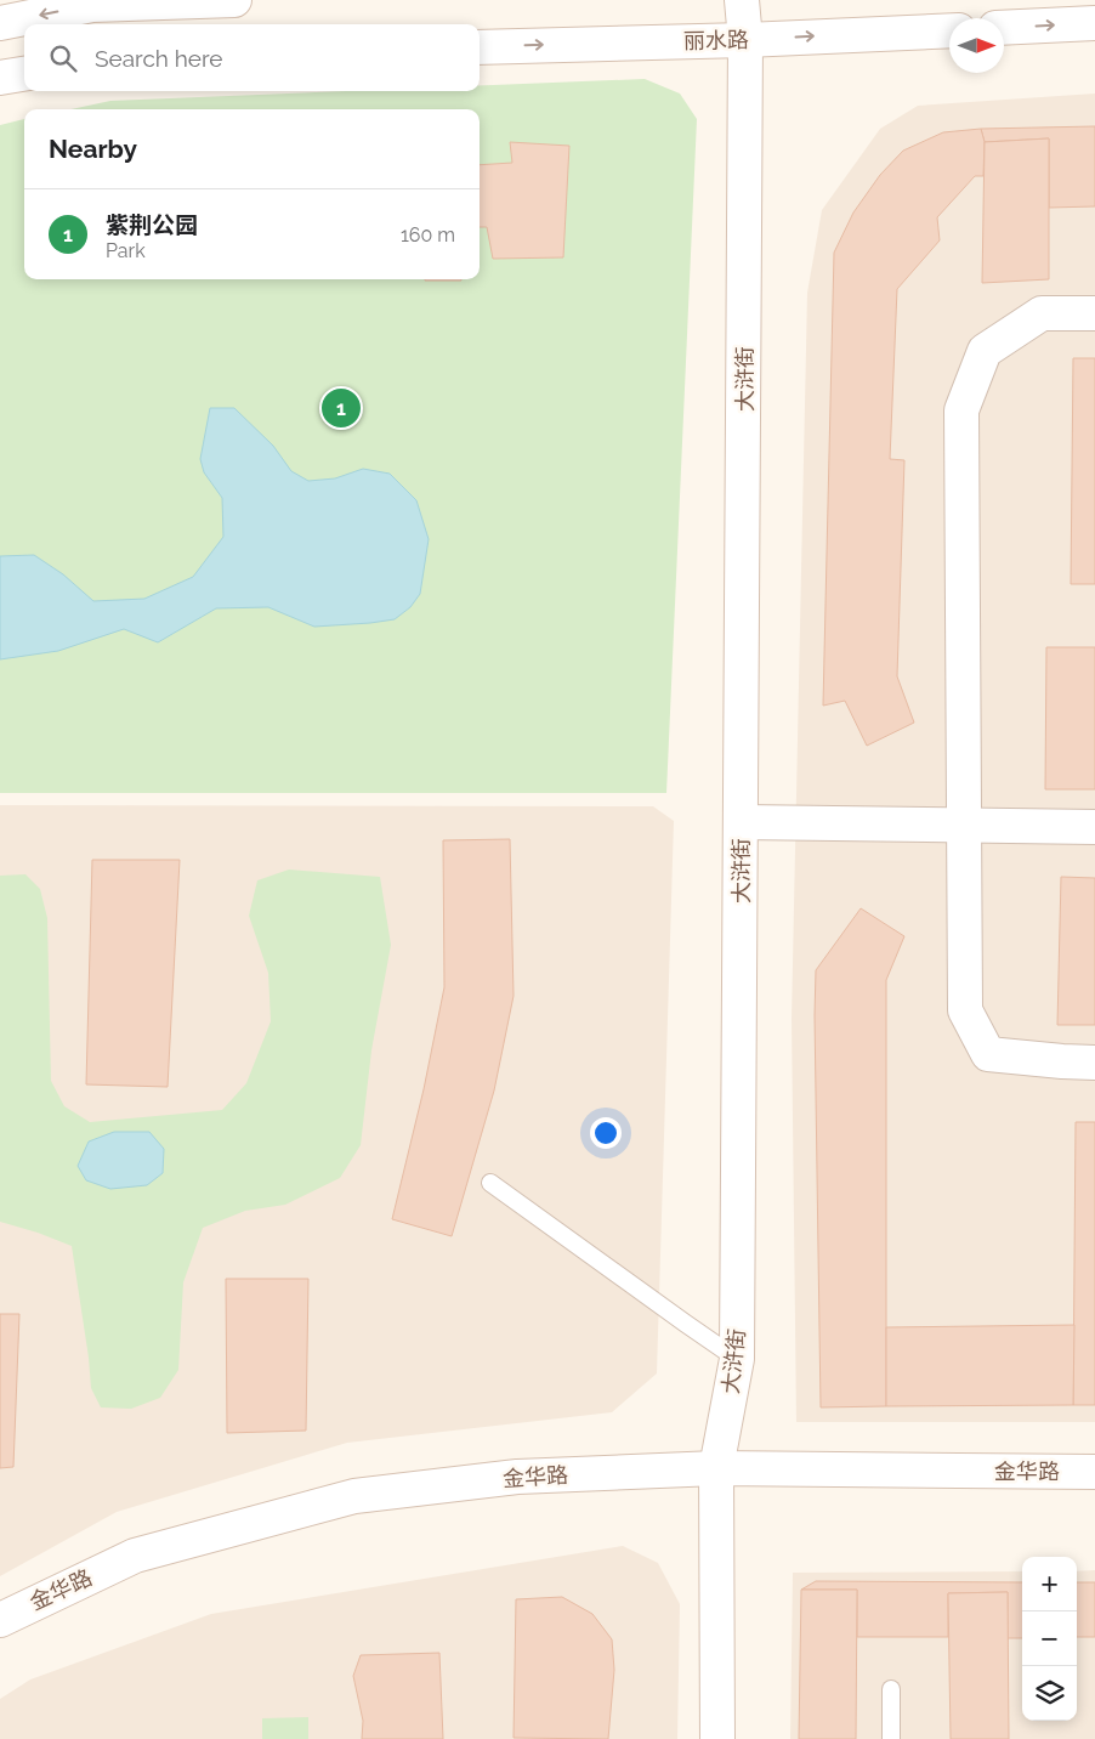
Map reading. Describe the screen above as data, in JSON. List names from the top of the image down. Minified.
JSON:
{"streets":{"street":["丽水路","大浒街","金华路"]},"crossings":[["丽水路","大浒街"],["大浒街","金华路"]],"one_way":["丽水路"],"north":"right","page":{"search":"Search here","heading":"Nearby","list":[{"mark":"1","name":"紫荆公园","note":"Park","value":"160 m"}],"pins":"1","map_buttons":["+","−"]}}
